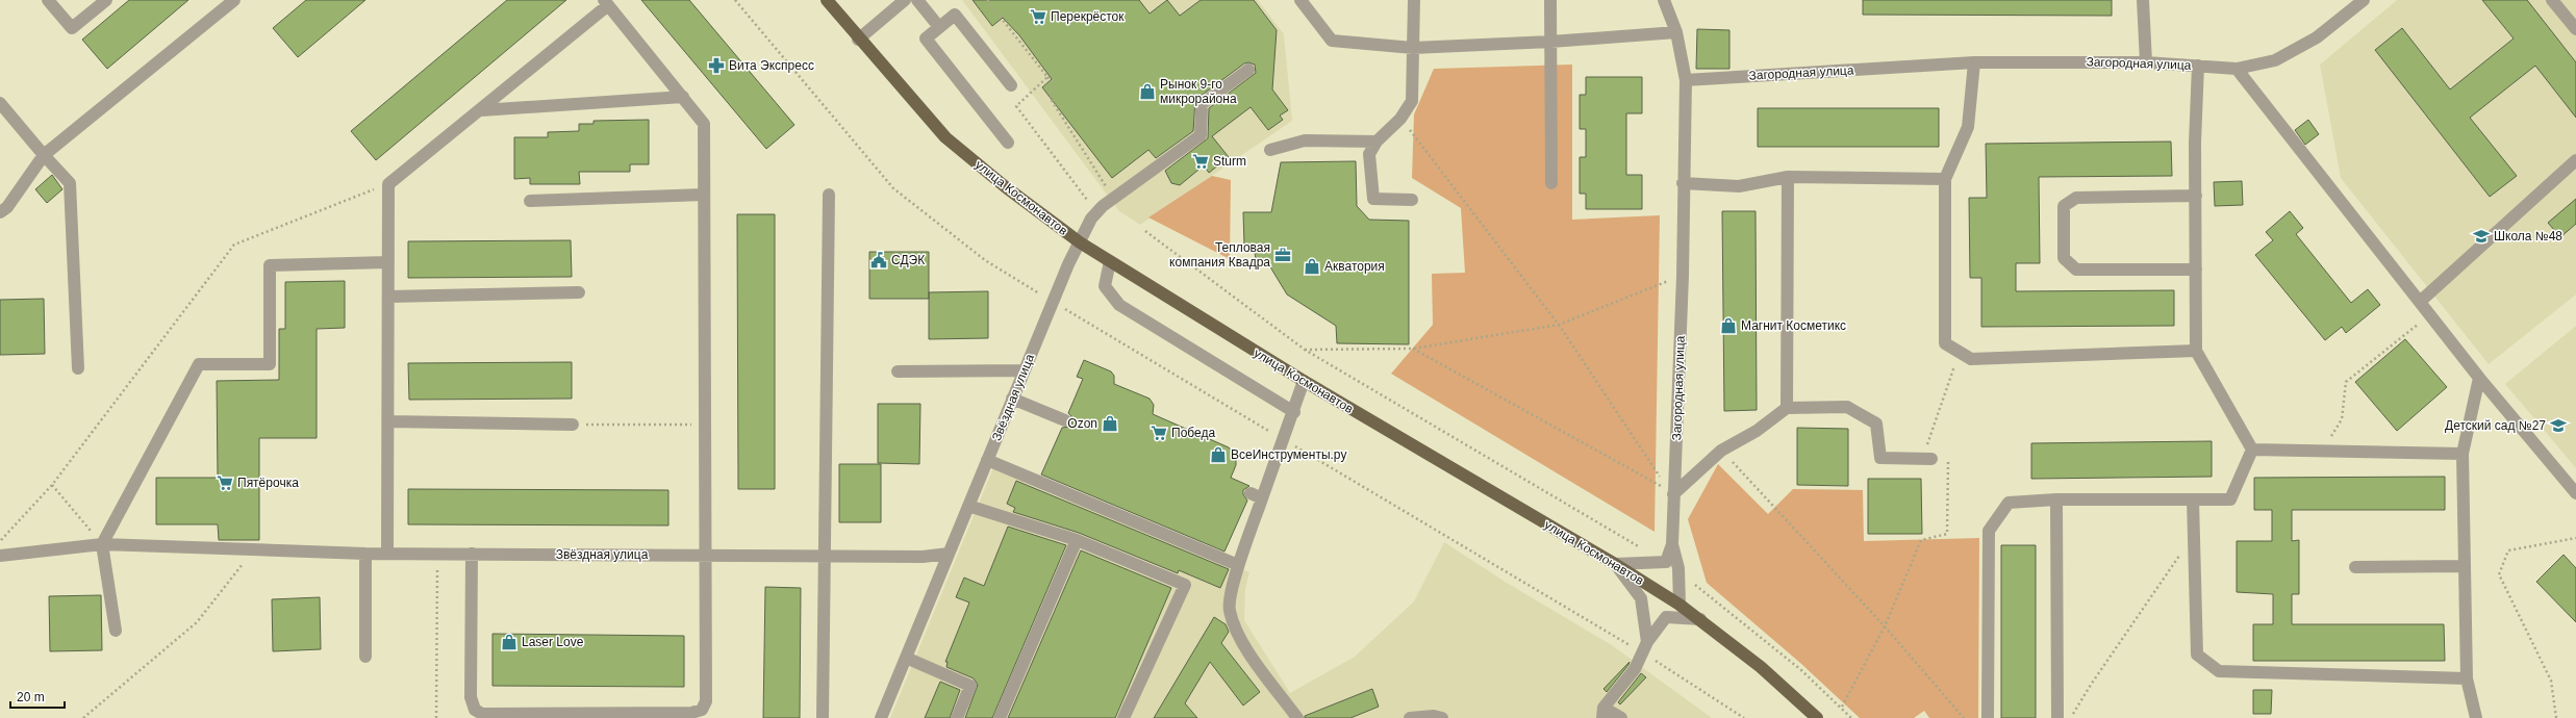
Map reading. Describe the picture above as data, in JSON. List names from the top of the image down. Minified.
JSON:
{"streets":{"main road":["улица Космонавтов"],"street":["Загородная улица","Звёздная улица"]},"crossings":[["Загородная улица","улица Космонавтов"],["улица Космонавтов","Звёздная улица"]],"places":{"supermarket":["Перекрёсток","Sturm","Победа","Пятёрочка"],"pharmacy":["Вита Экспресс"],"shop":["Рынок 9-го микрорайона","Акватория","Магнит Косметикс","Ozon","ВсеИнструменты.ру","Laser Love"],"school or university":["Школа №48","Детский сад №27"],"office":["Тепловая компания Квадра"],"public building":["СДЭК"]},"scale_bar":"20 m"}
